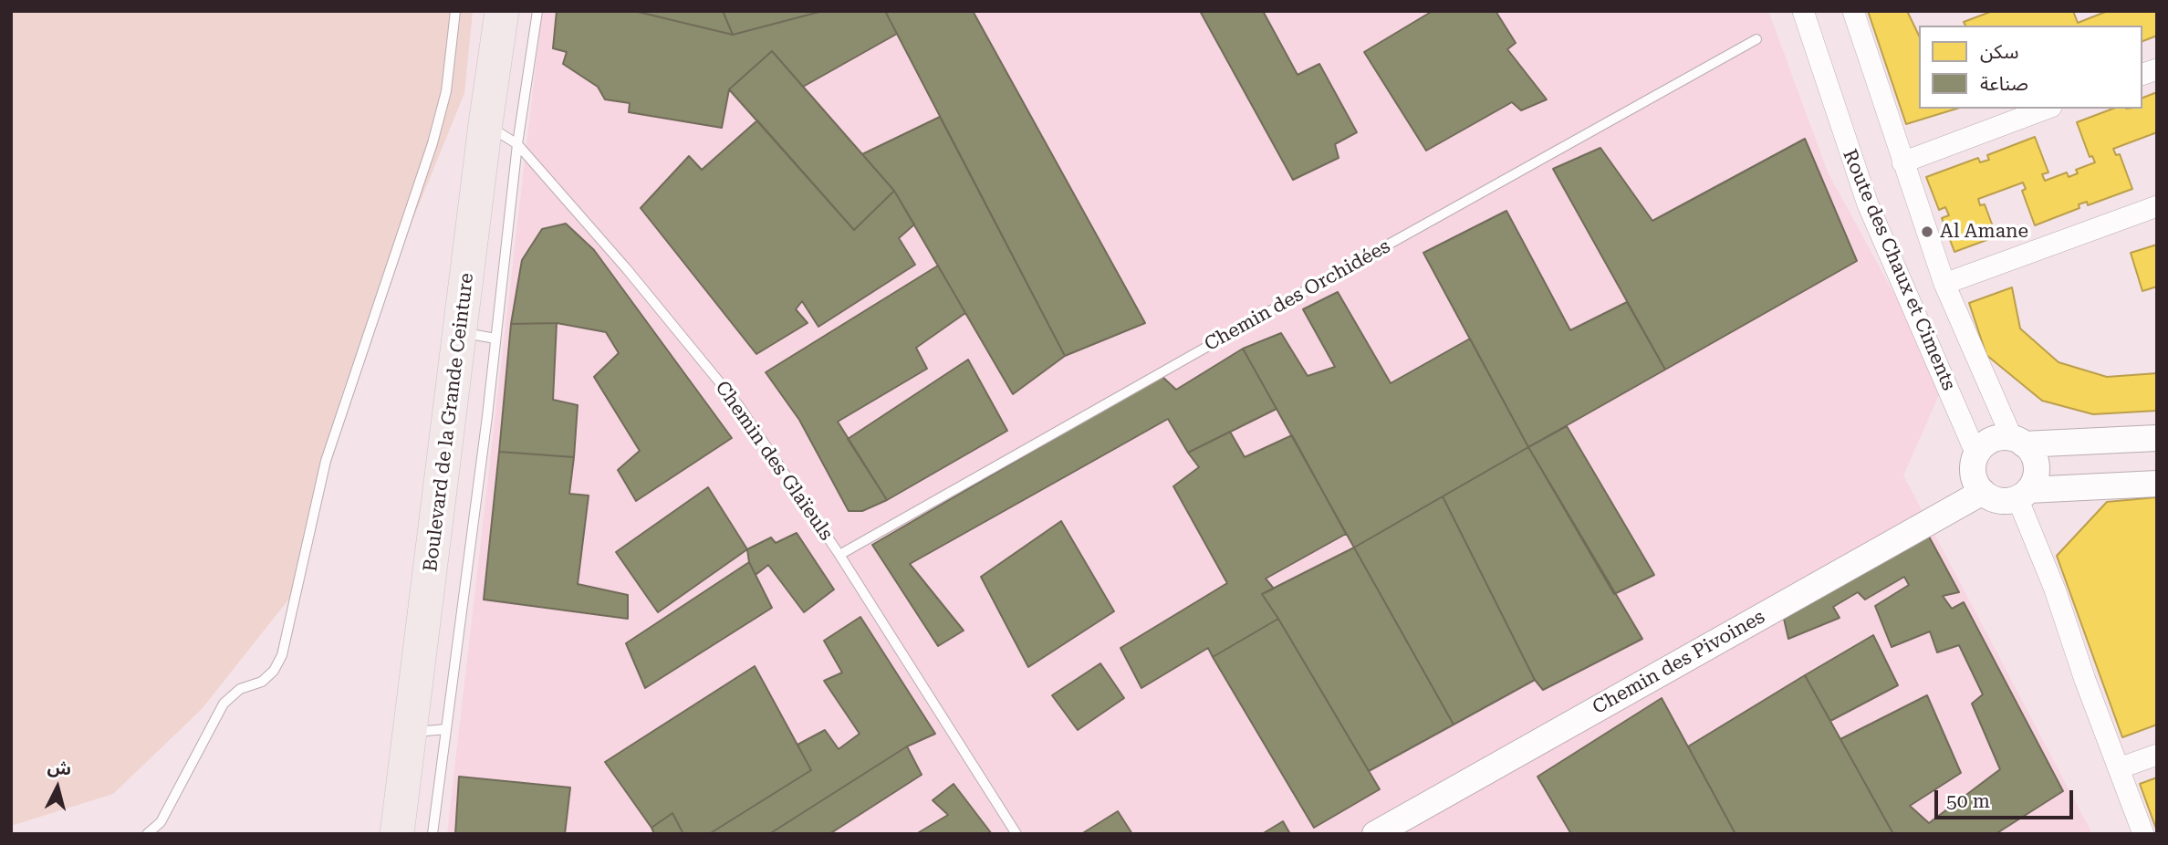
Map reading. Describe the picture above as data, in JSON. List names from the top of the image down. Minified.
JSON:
{"streets":{"main road":["Boulevard de la Grande Ceinture"],"street":["Route des Chaux et Ciments","Chemin des Pivoines"],"lane":["Chemin des Orchidées","Chemin des Glaïeuls"]},"crossings":[["Route des Chaux et Ciments","Chemin des Pivoines"],["Chemin des Orchidées","Chemin des Glaïeuls"],["Boulevard de la Grande Ceinture","Chemin des Glaïeuls"]],"places":["Al Amane"],"legend":["سكن","صناعة"],"scale_bar":"50 m","north":"top"}
